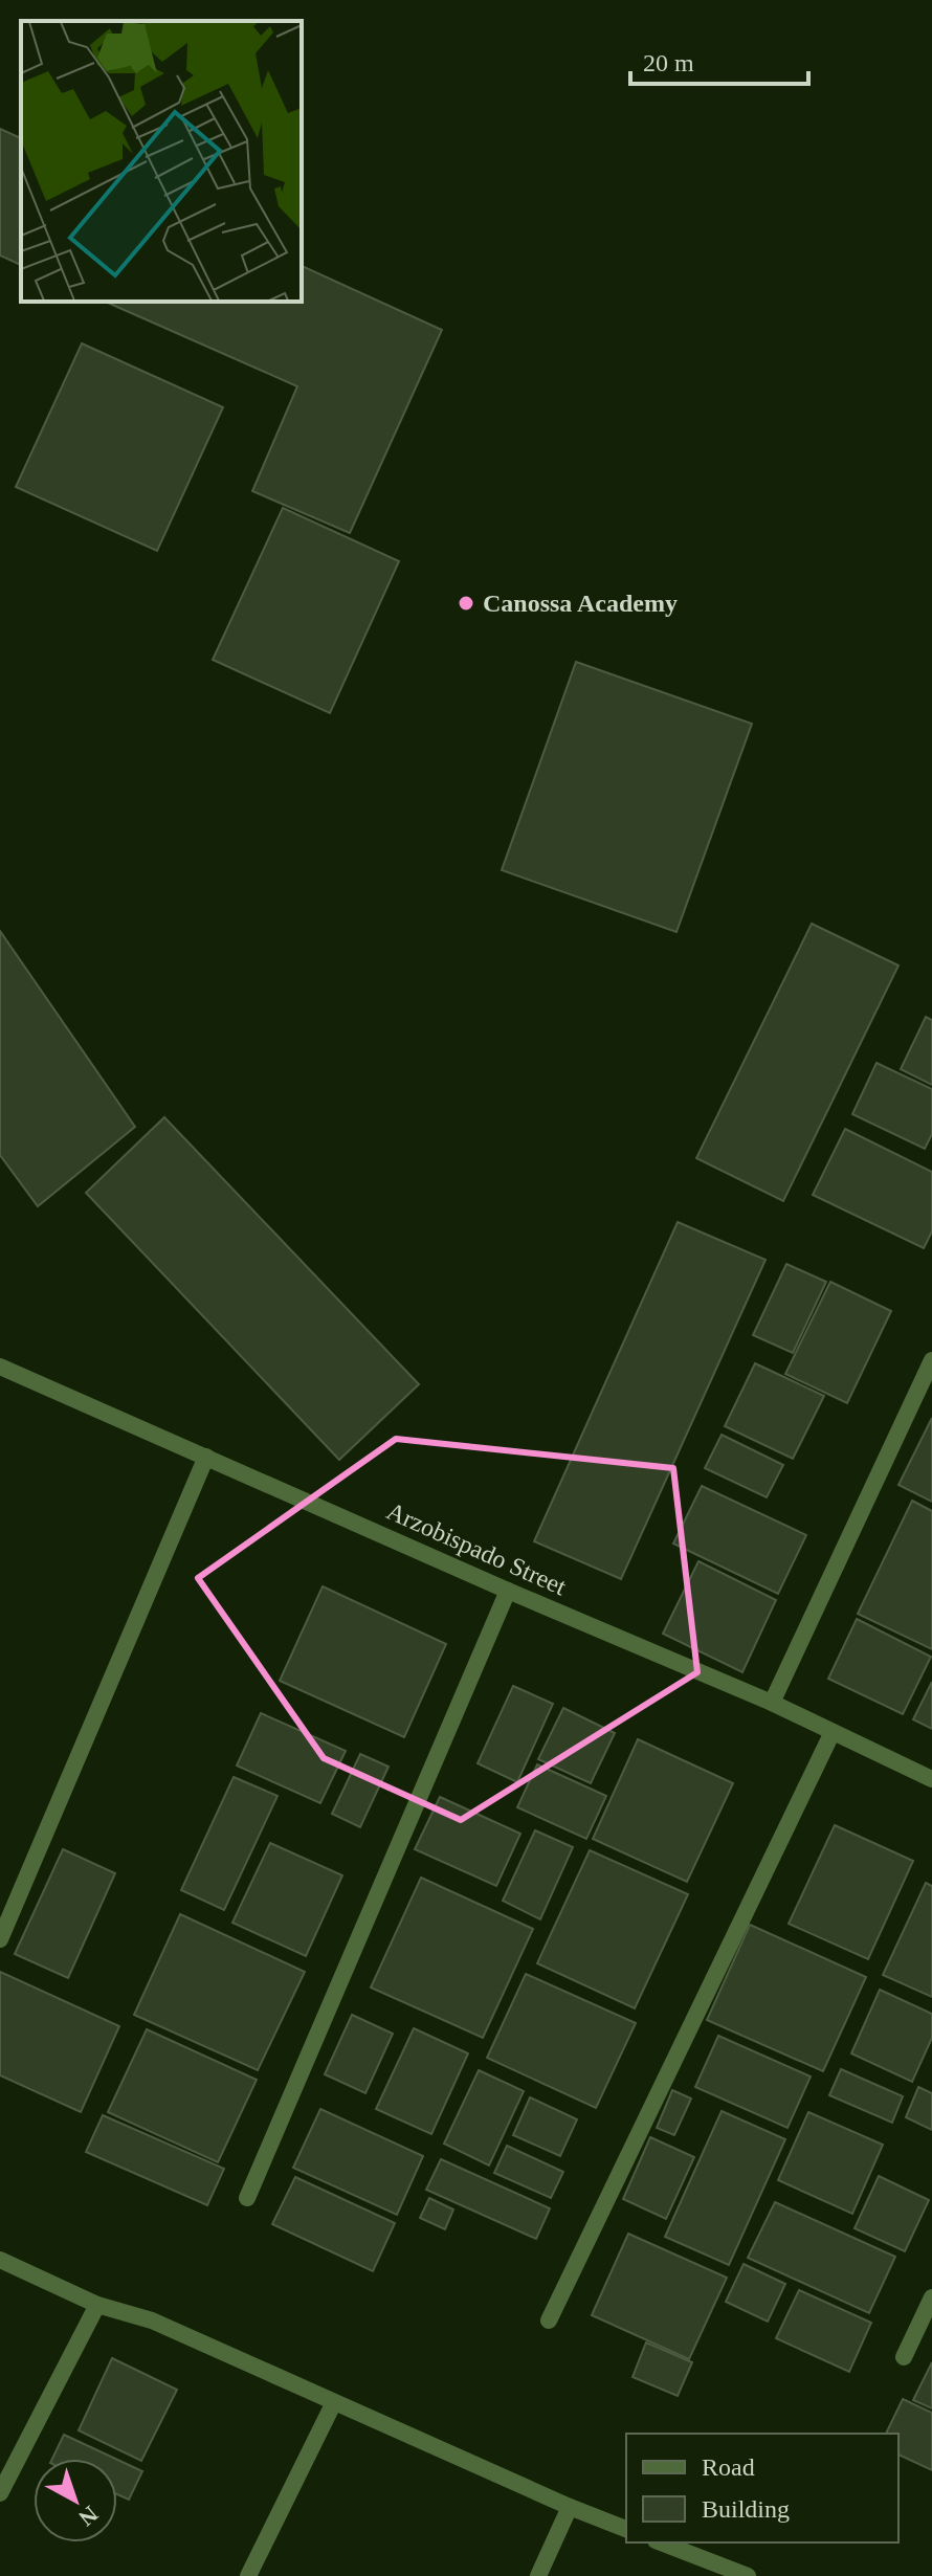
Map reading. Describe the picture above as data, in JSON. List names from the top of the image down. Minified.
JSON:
{"streets":{"street":["Arzobispado Street"]},"places":["Canossa Academy"],"legend":["Road","Building"],"scale_bar":"20 m","north":"bottom right"}
